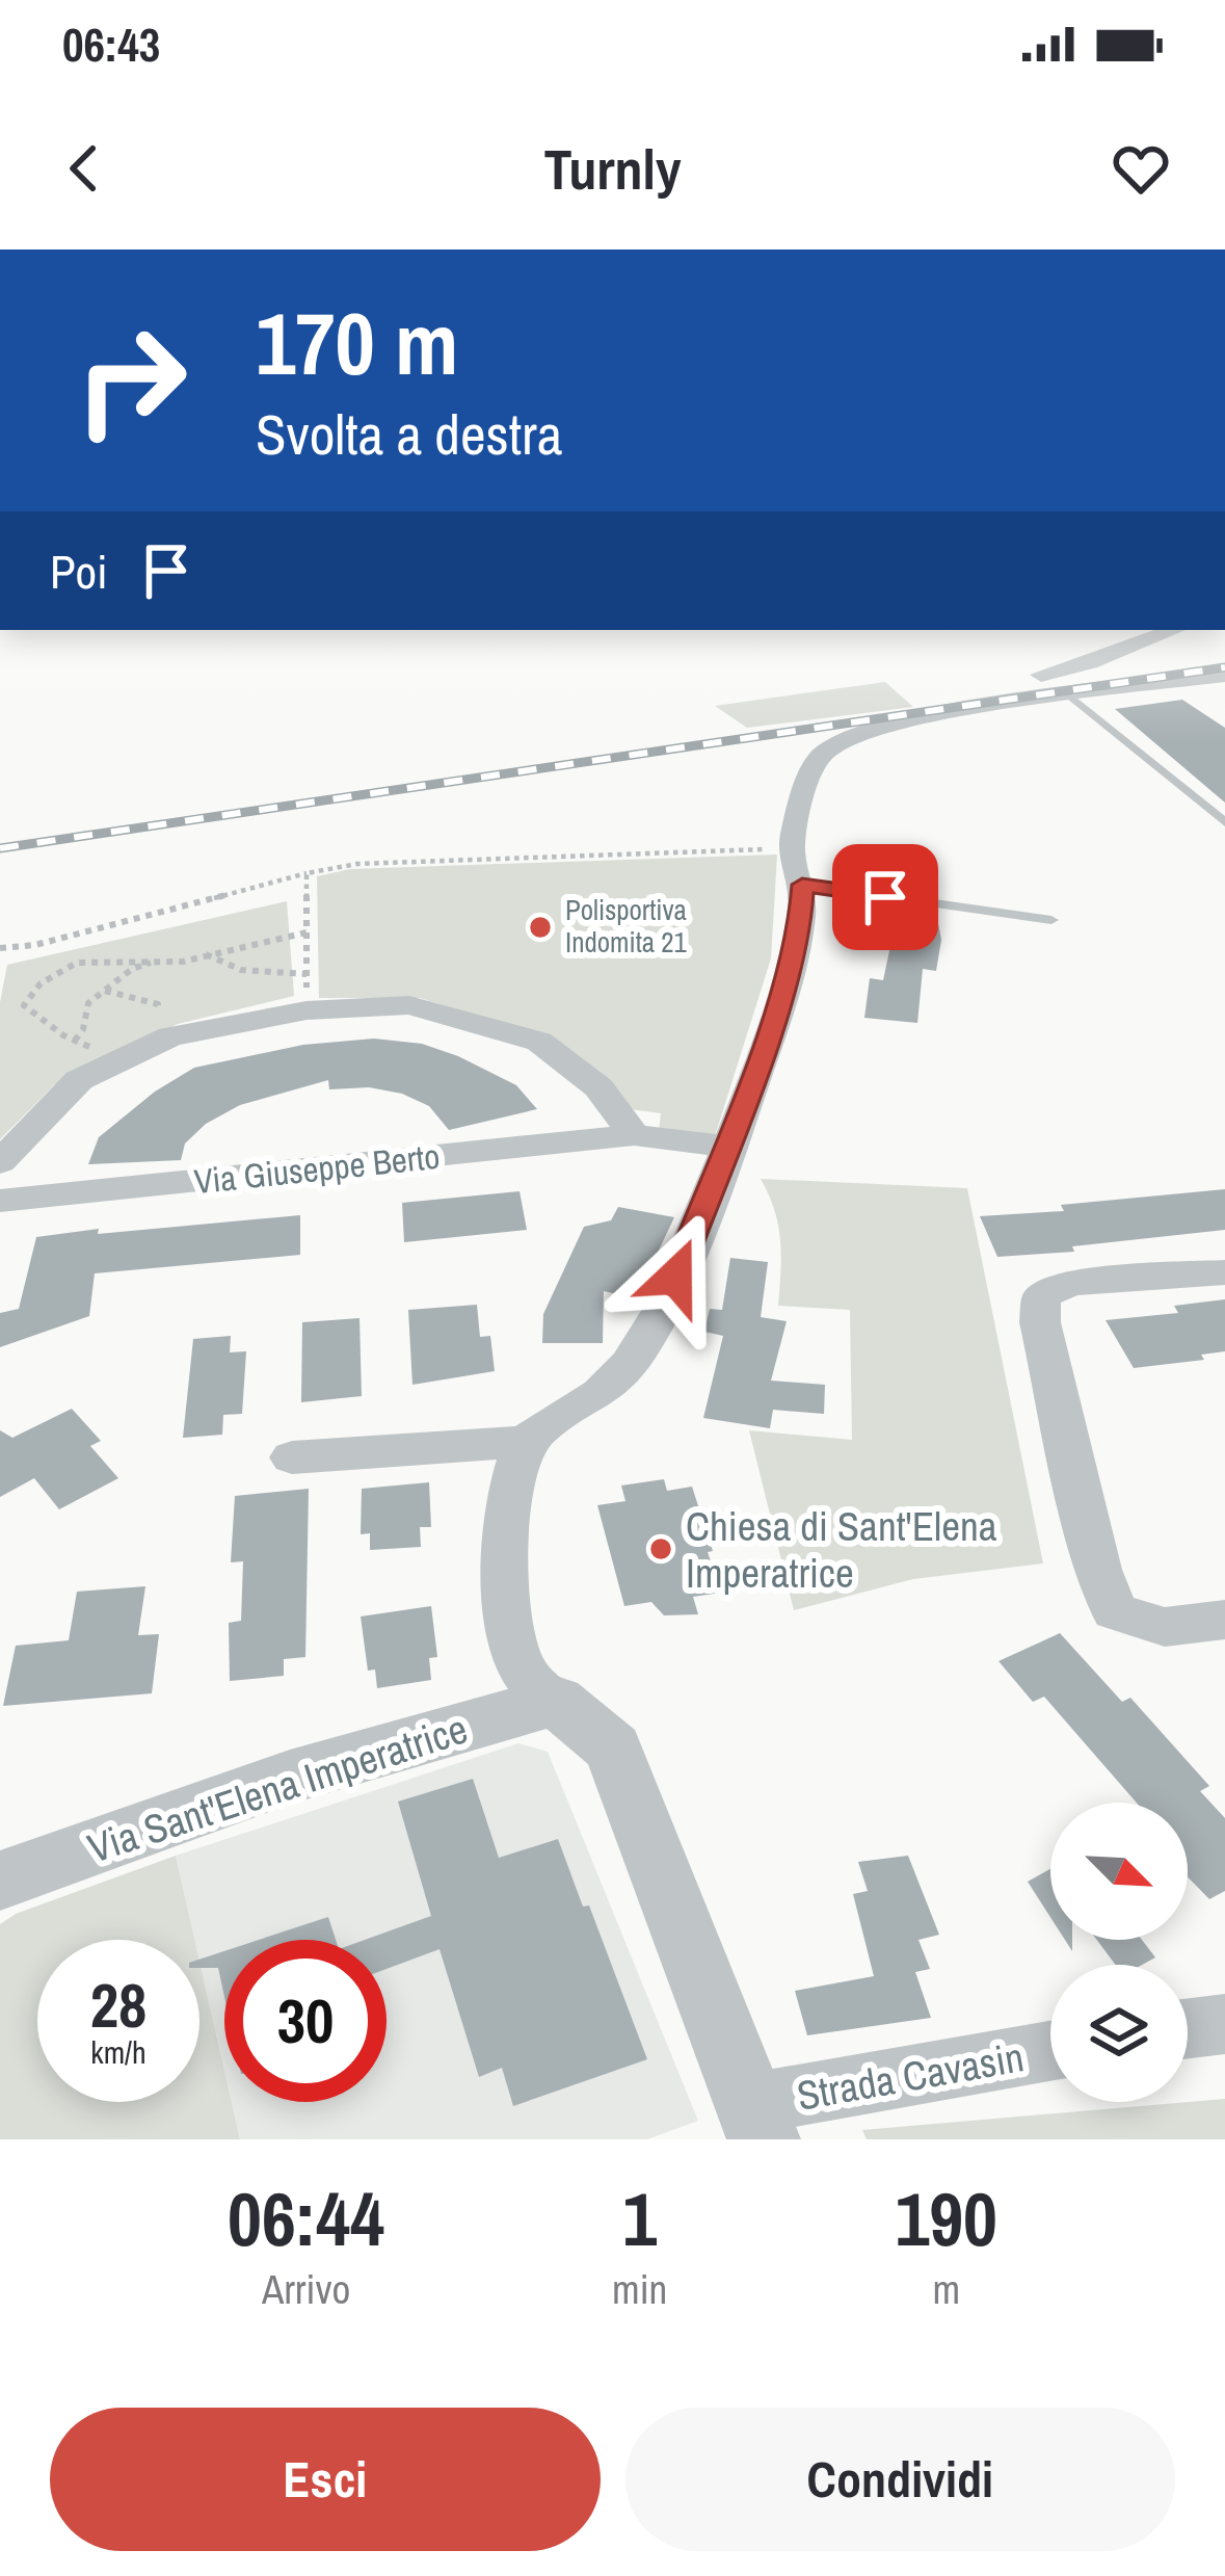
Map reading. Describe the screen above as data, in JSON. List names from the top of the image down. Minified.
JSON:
{"streets":{"street":["Via Giuseppe Berto","Via Sant'Elena Imperatrice","Strada Cavasin"]},"places":["Polisportiva Indomita 21","Chiesa di Sant'Elena Imperatrice"],"north":"bottom right","page":{"status":"06:43","header":"Turnly","turn":["170 m","Svolta a destra"],"then":"Poi","speed":"28 km/h","limit":"30","eta":["06:44","Arrivo","1","min","190","m"],"buttons":["Esci","Condividi"]}}
